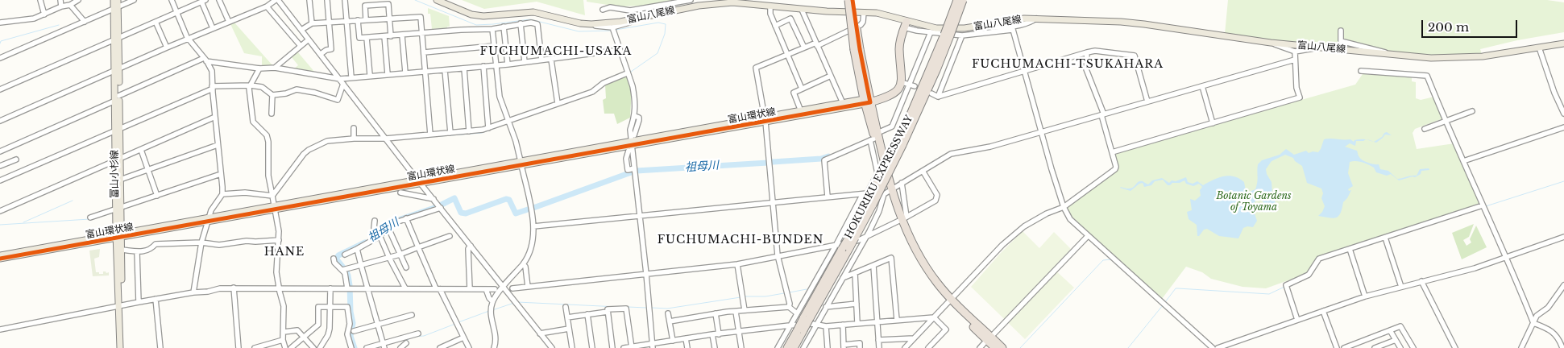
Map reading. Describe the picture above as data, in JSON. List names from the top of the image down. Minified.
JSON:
{"streets":{"highway":["HOKURIKU EXPRESSWAY"],"main road":["富山八尾線","富山環状線","富山小杉線"]},"crossings":[["富山環状線","富山小杉線"]],"districts":["FUCHUMACHI-USAKA","FUCHUMACHI-TSUKAHARA","FUCHUMACHI-BUNDEN","HANE"],"water":["祖母川"],"parks":["Botanic Gardens of Toyama"],"scale_bar":"200 m"}
